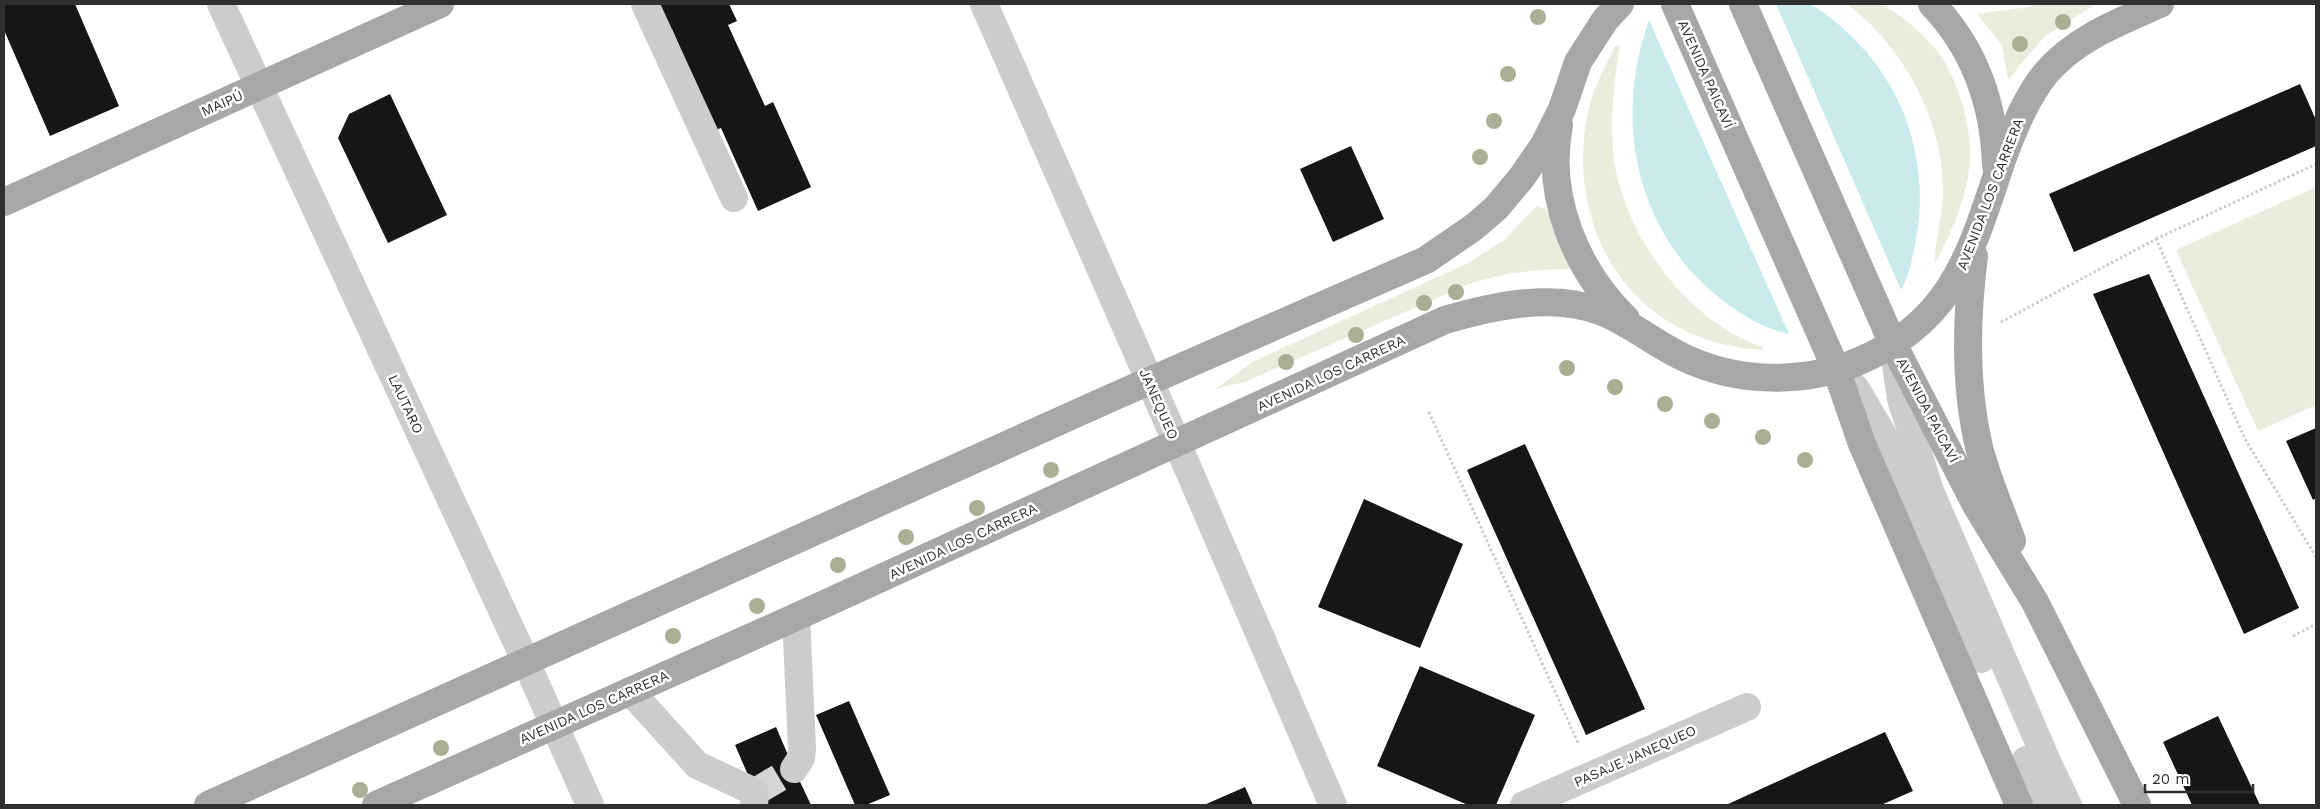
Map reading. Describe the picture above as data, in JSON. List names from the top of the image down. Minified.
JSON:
{"streets":{"main road":["AVENIDA PAICAVÍ","MAIPÚ","AVENIDA LOS CARRERA"],"street":["LAUTARO","JANEQUEO","PASAJE JANEQUEO"]},"crossings":[["AVENIDA PAICAVÍ","AVENIDA LOS CARRERA"],["MAIPÚ","LAUTARO"],["AVENIDA LOS CARRERA","LAUTARO"],["AVENIDA LOS CARRERA","JANEQUEO"]],"scale_bar":"20 m"}
